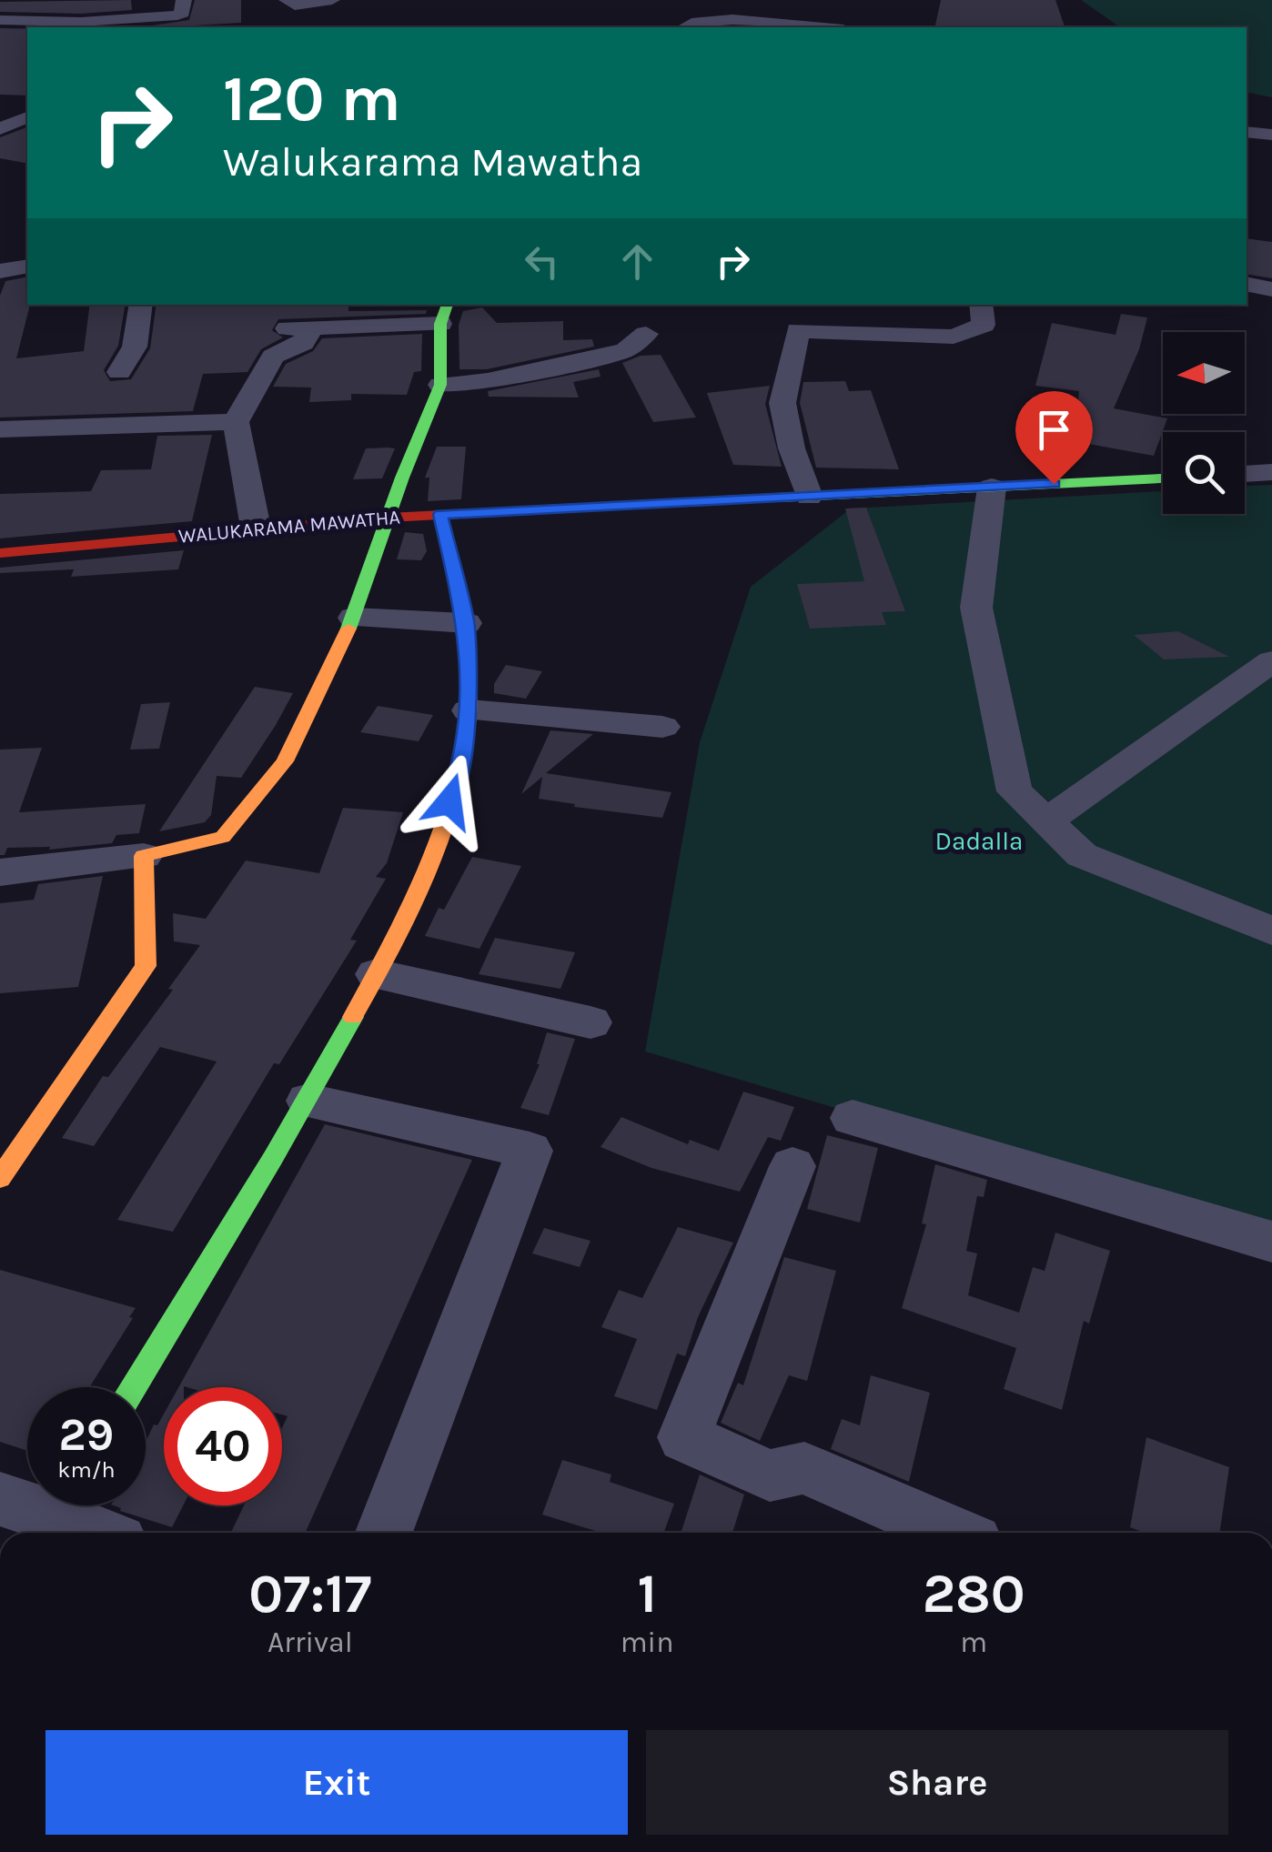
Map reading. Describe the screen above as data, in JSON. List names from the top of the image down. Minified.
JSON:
{"streets":{"street":["WALUKARAMA MAWATHA"]},"parks":["Dadalla"],"north":"left","page":{"turn":["120 m","Walukarama Mawatha"],"speed":"29 km/h","limit":"40","eta":["07:17","Arrival","1","min","280","m"],"buttons":["Exit","Share"]}}
